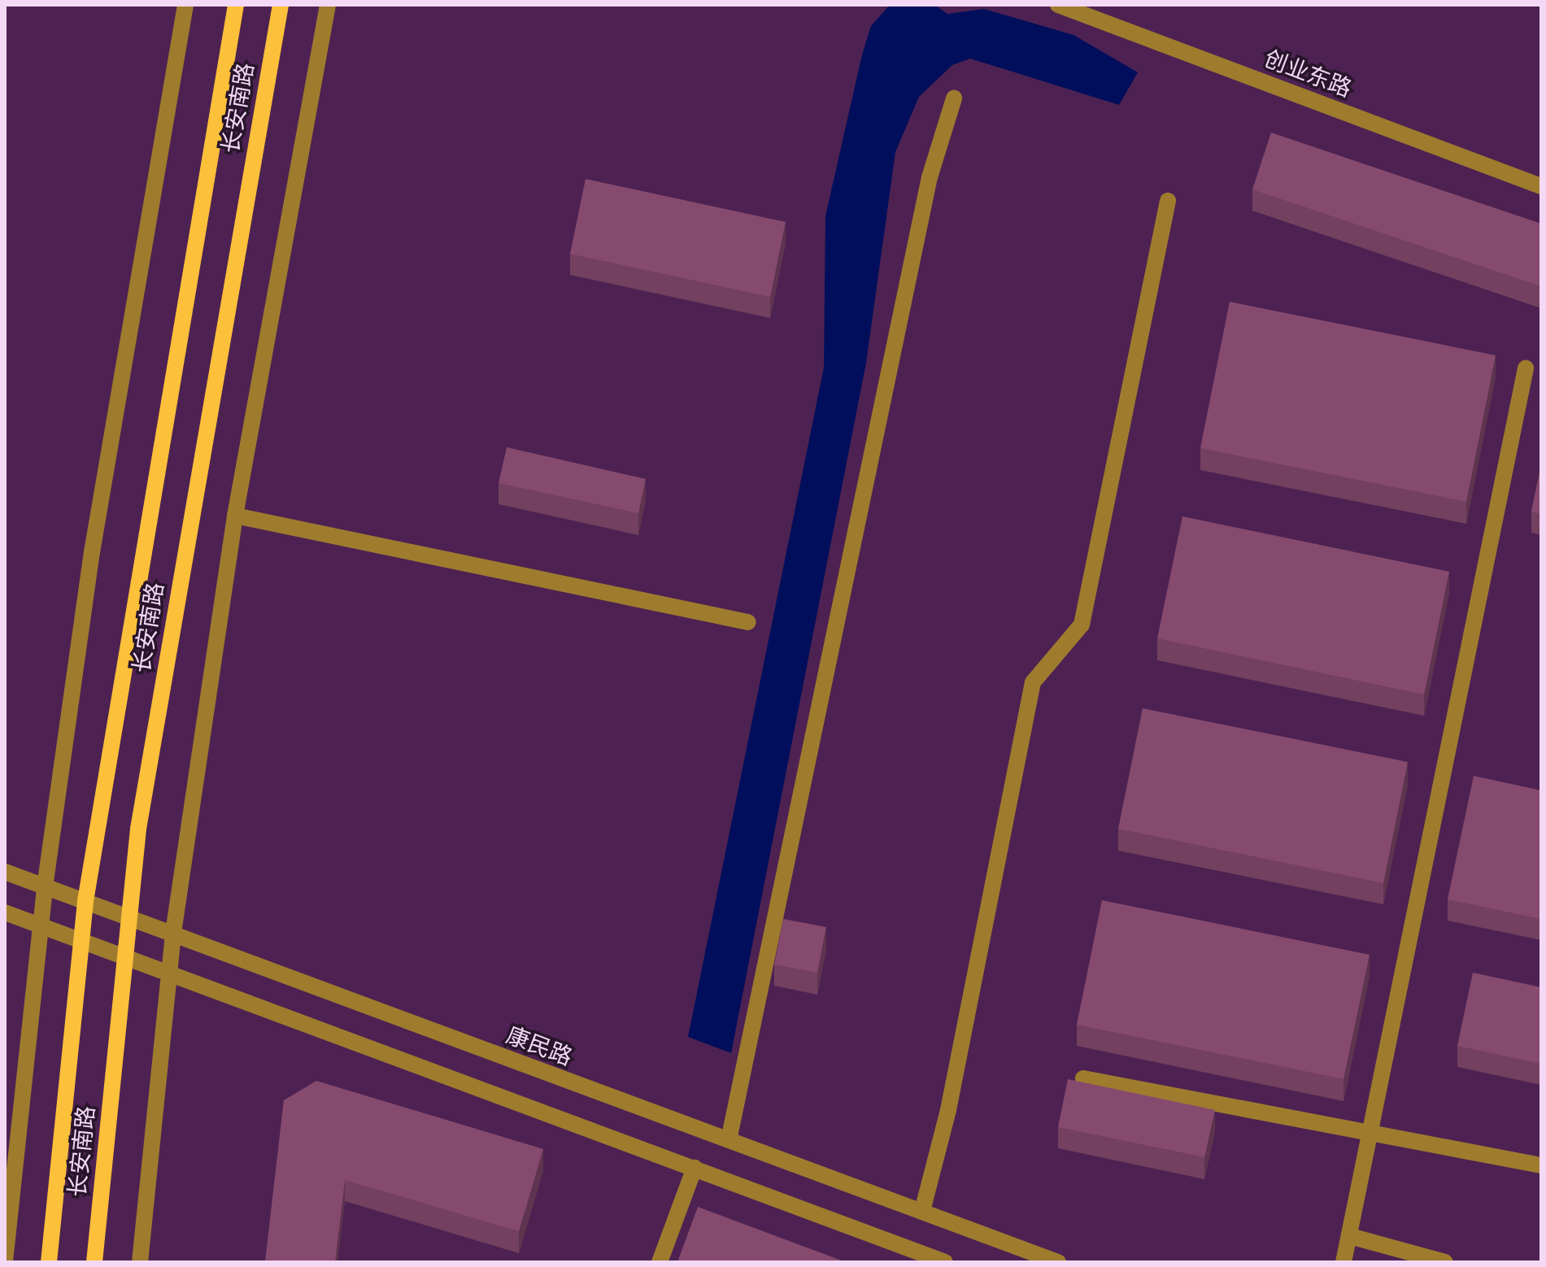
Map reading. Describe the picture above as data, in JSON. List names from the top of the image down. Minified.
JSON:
{"streets":{"main road":["长安南路"],"street":["创业东路","康民路"]},"crossings":[["长安南路","康民路"]]}
